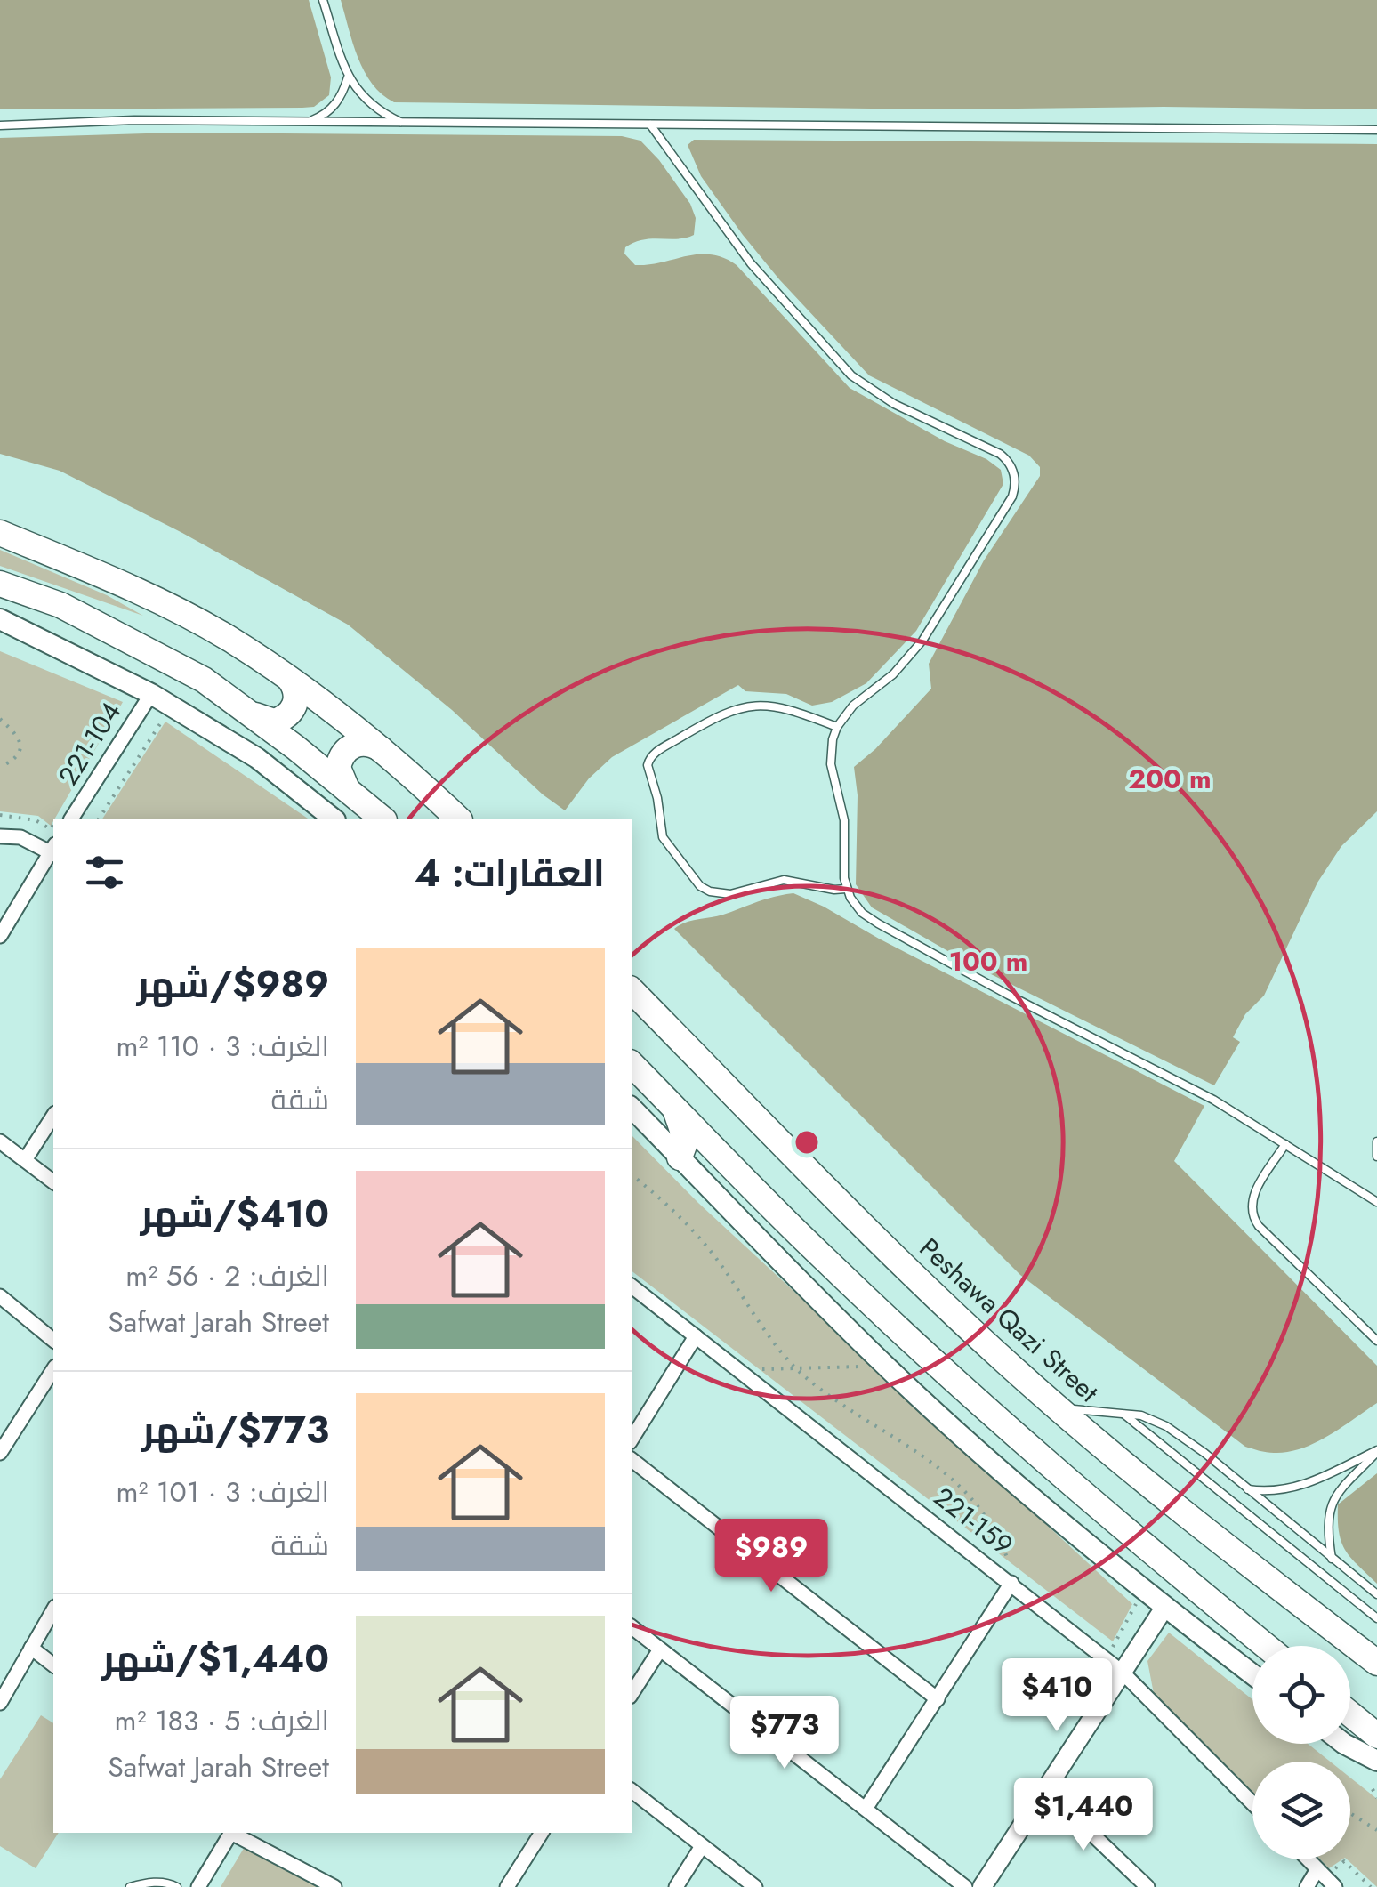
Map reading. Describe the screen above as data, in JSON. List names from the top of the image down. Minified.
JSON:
{"streets":{"highway":["Peshawa Qazi Street"],"street":["221-104","221-159"]},"page":{"heading":"العقارات: 4","list":[{"name":"$989/شهر","note":"الغرف: 3 · 110 m² · شقة"},{"name":"$410/شهر","note":"الغرف: 2 · 56 m² · Safwat Jarah Street"},{"name":"$773/شهر","note":"الغرف: 3 · 101 m² · شقة"},{"name":"$1,440/شهر","note":"الغرف: 5 · 183 m² · Safwat Jarah Street"}],"price":["$989","$410","$773","$1,440"]},"rings":["200 m","100 m"]}
